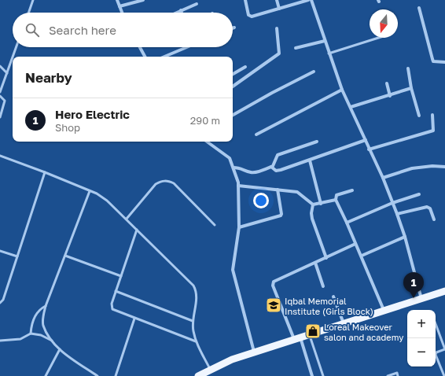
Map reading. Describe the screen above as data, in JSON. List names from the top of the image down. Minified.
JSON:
{"places":{"school or university":["Iqbal Memorial Institute (Girls Block)"],"shop":["Loreal Makeover salon and academy"]},"north":"bottom","page":{"search":"Search here","heading":"Nearby","list":[{"mark":"1","name":"Hero Electric","note":"Shop","value":"290 m"}],"pins":"1","map_buttons":["+","−"]}}
